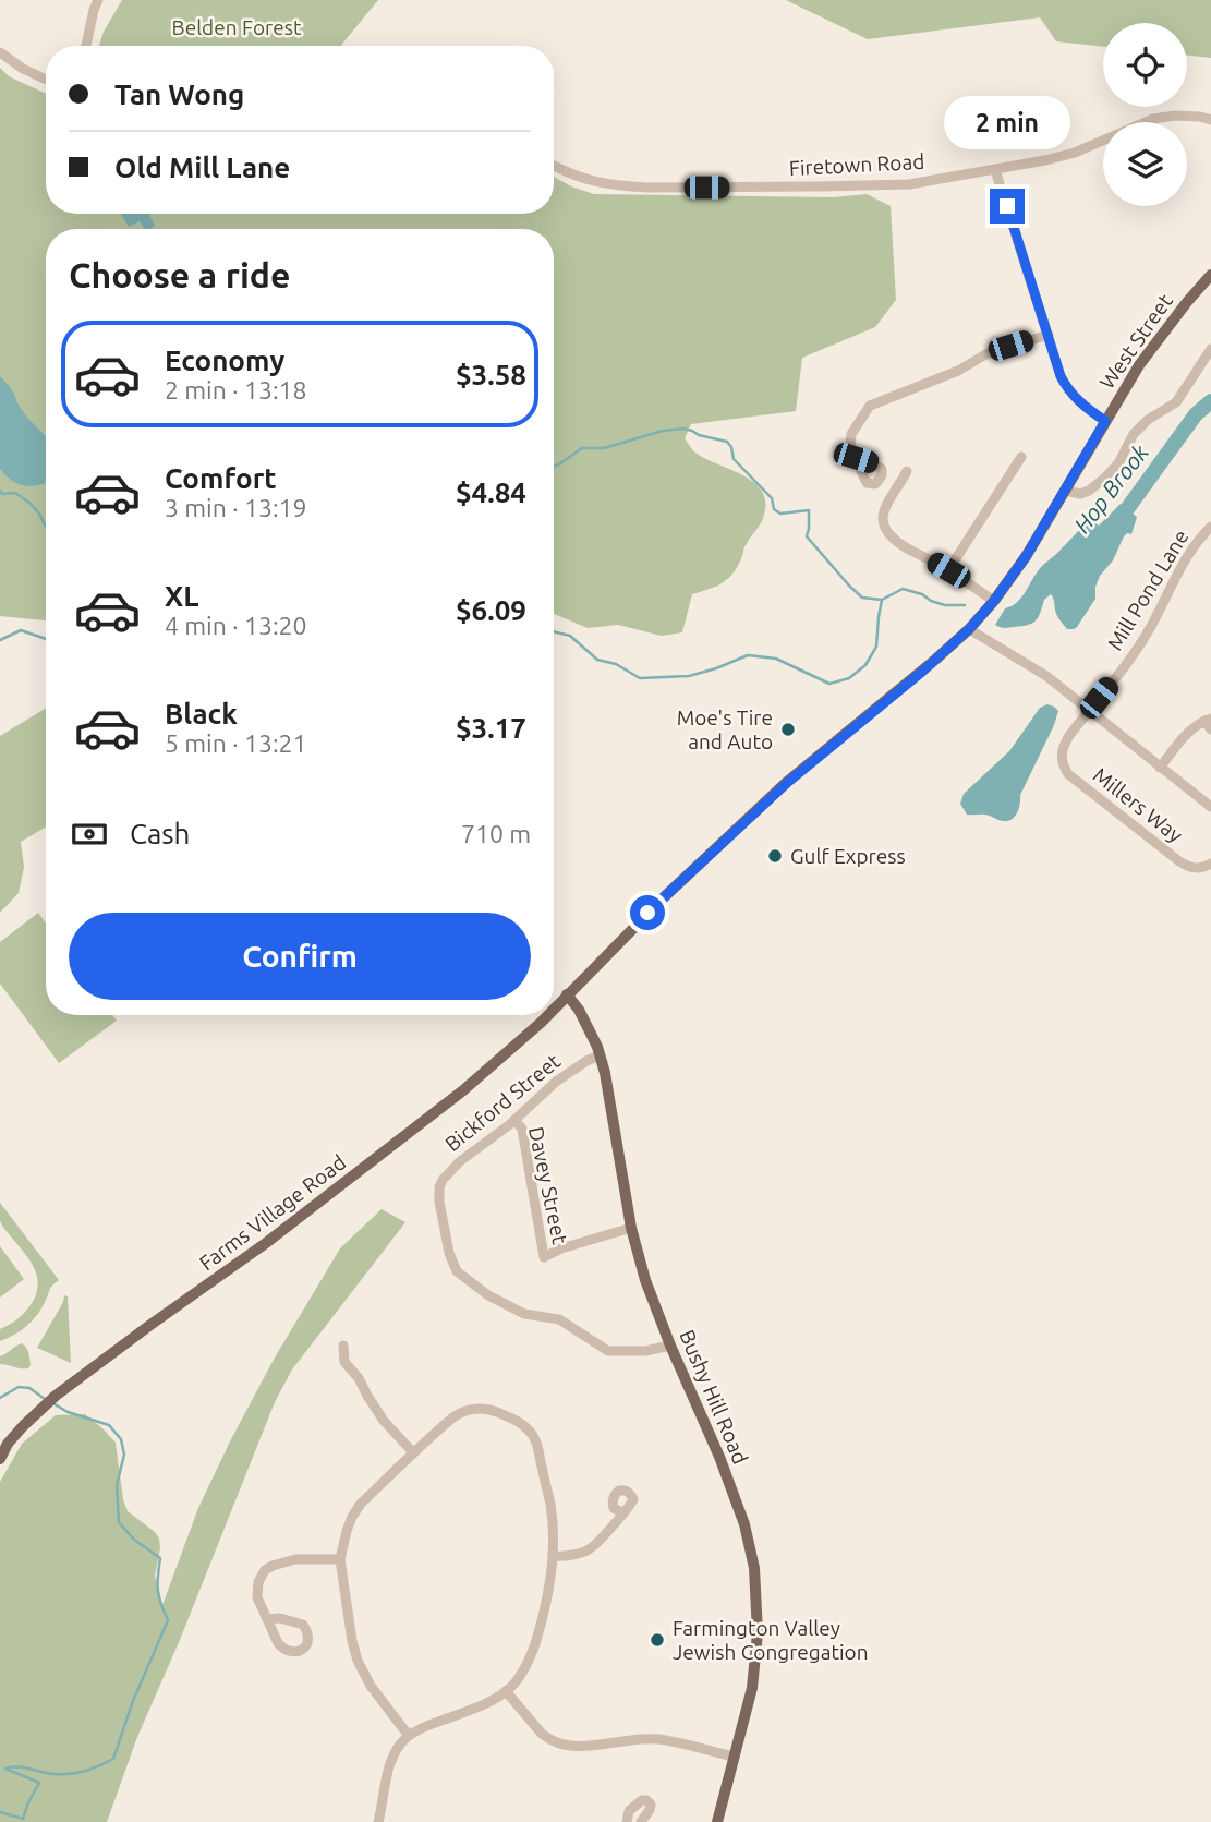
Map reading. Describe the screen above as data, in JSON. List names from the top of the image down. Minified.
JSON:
{"streets":{"main road":["West Street","Farms Village Road","Bushy Hill Road"],"street":["Firetown Road","Mill Pond Lane","Millers Way","Bickford Street","Davey Street"]},"crossings":[["West Street","Farms Village Road"],["West Street","Bushy Hill Road"],["Mill Pond Lane","Millers Way"],["Bickford Street","Davey Street"],["Bickford Street","Bushy Hill Road"],["Davey Street","Bushy Hill Road"],["Farms Village Road","Bushy Hill Road"]],"water":["Hop Brook"],"parks":["Belden Forest"],"places":["Moe's Tire and Auto","Gulf Express","Farmington Valley Jewish Congregation"],"page":{"banner":["Tan Wong","Old Mill Lane"],"bubble":"2 min","heading":"Choose a ride","list":[{"name":"Economy","note":"2 min · 13:18","value":"$3.58"},{"name":"Comfort","note":"3 min · 13:19","value":"$4.84"},{"name":"XL","note":"4 min · 13:20","value":"$6.09"},{"name":"Black","note":"5 min · 13:21","value":"$3.17"}],"pay":["Cash","710 m"],"buttons":"Confirm"}}
